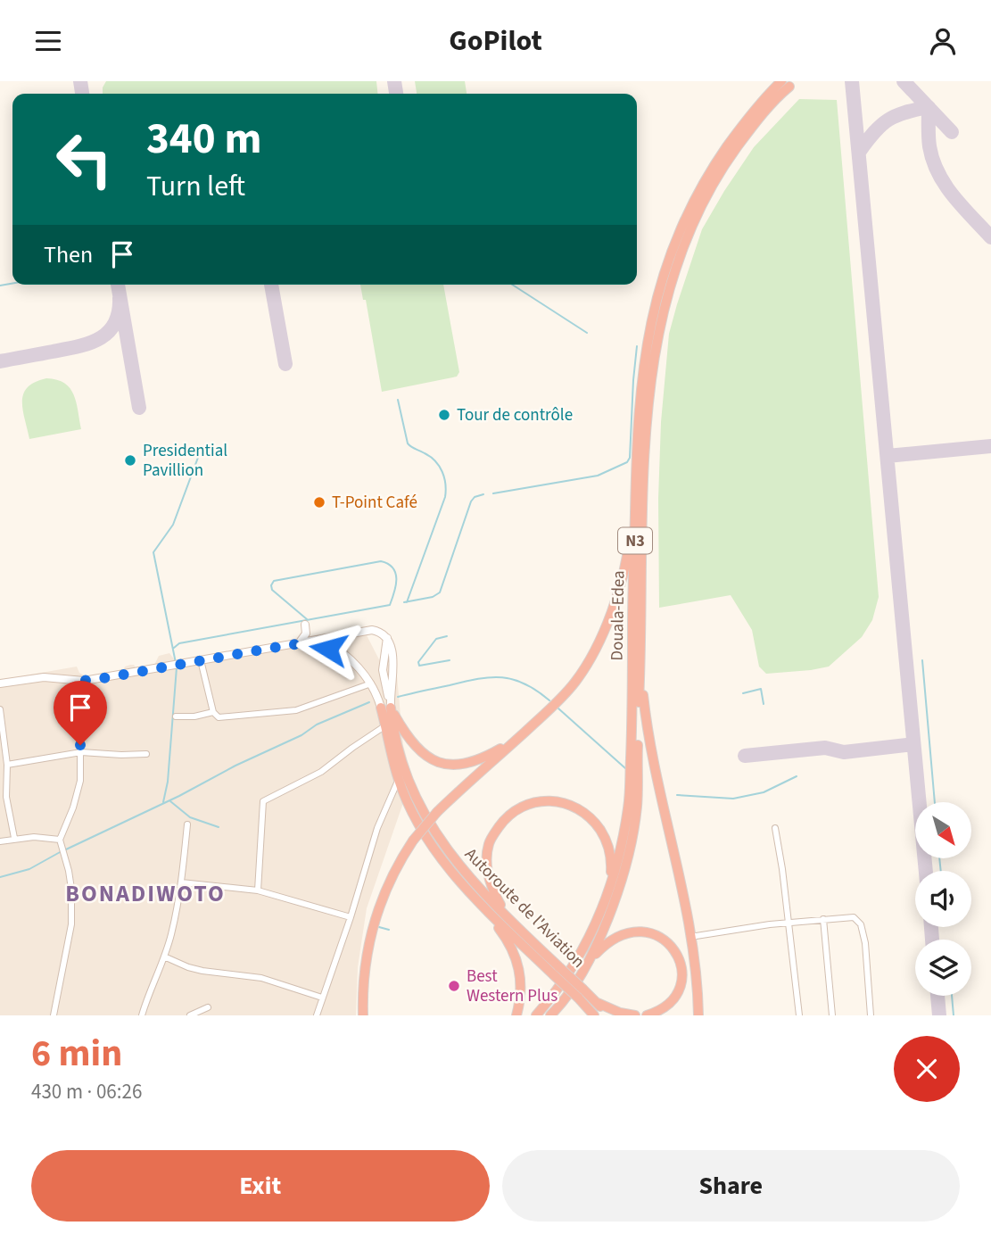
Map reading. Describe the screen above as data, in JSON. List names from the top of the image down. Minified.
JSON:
{"streets":{"highway":["N3","Douala-Edea","Autoroute de l'Aviation"]},"districts":["BONADIWOTO"],"places":["Tour de contrôle","Presidential Pavillion","T-Point Café","Best Western Plus"],"north":"bottom right","page":{"header":"GoPilot","turn":["340 m","Turn left"],"then":"Then","heading":["6 min","430 m · 06:26"],"buttons":["Exit","Share"]}}
